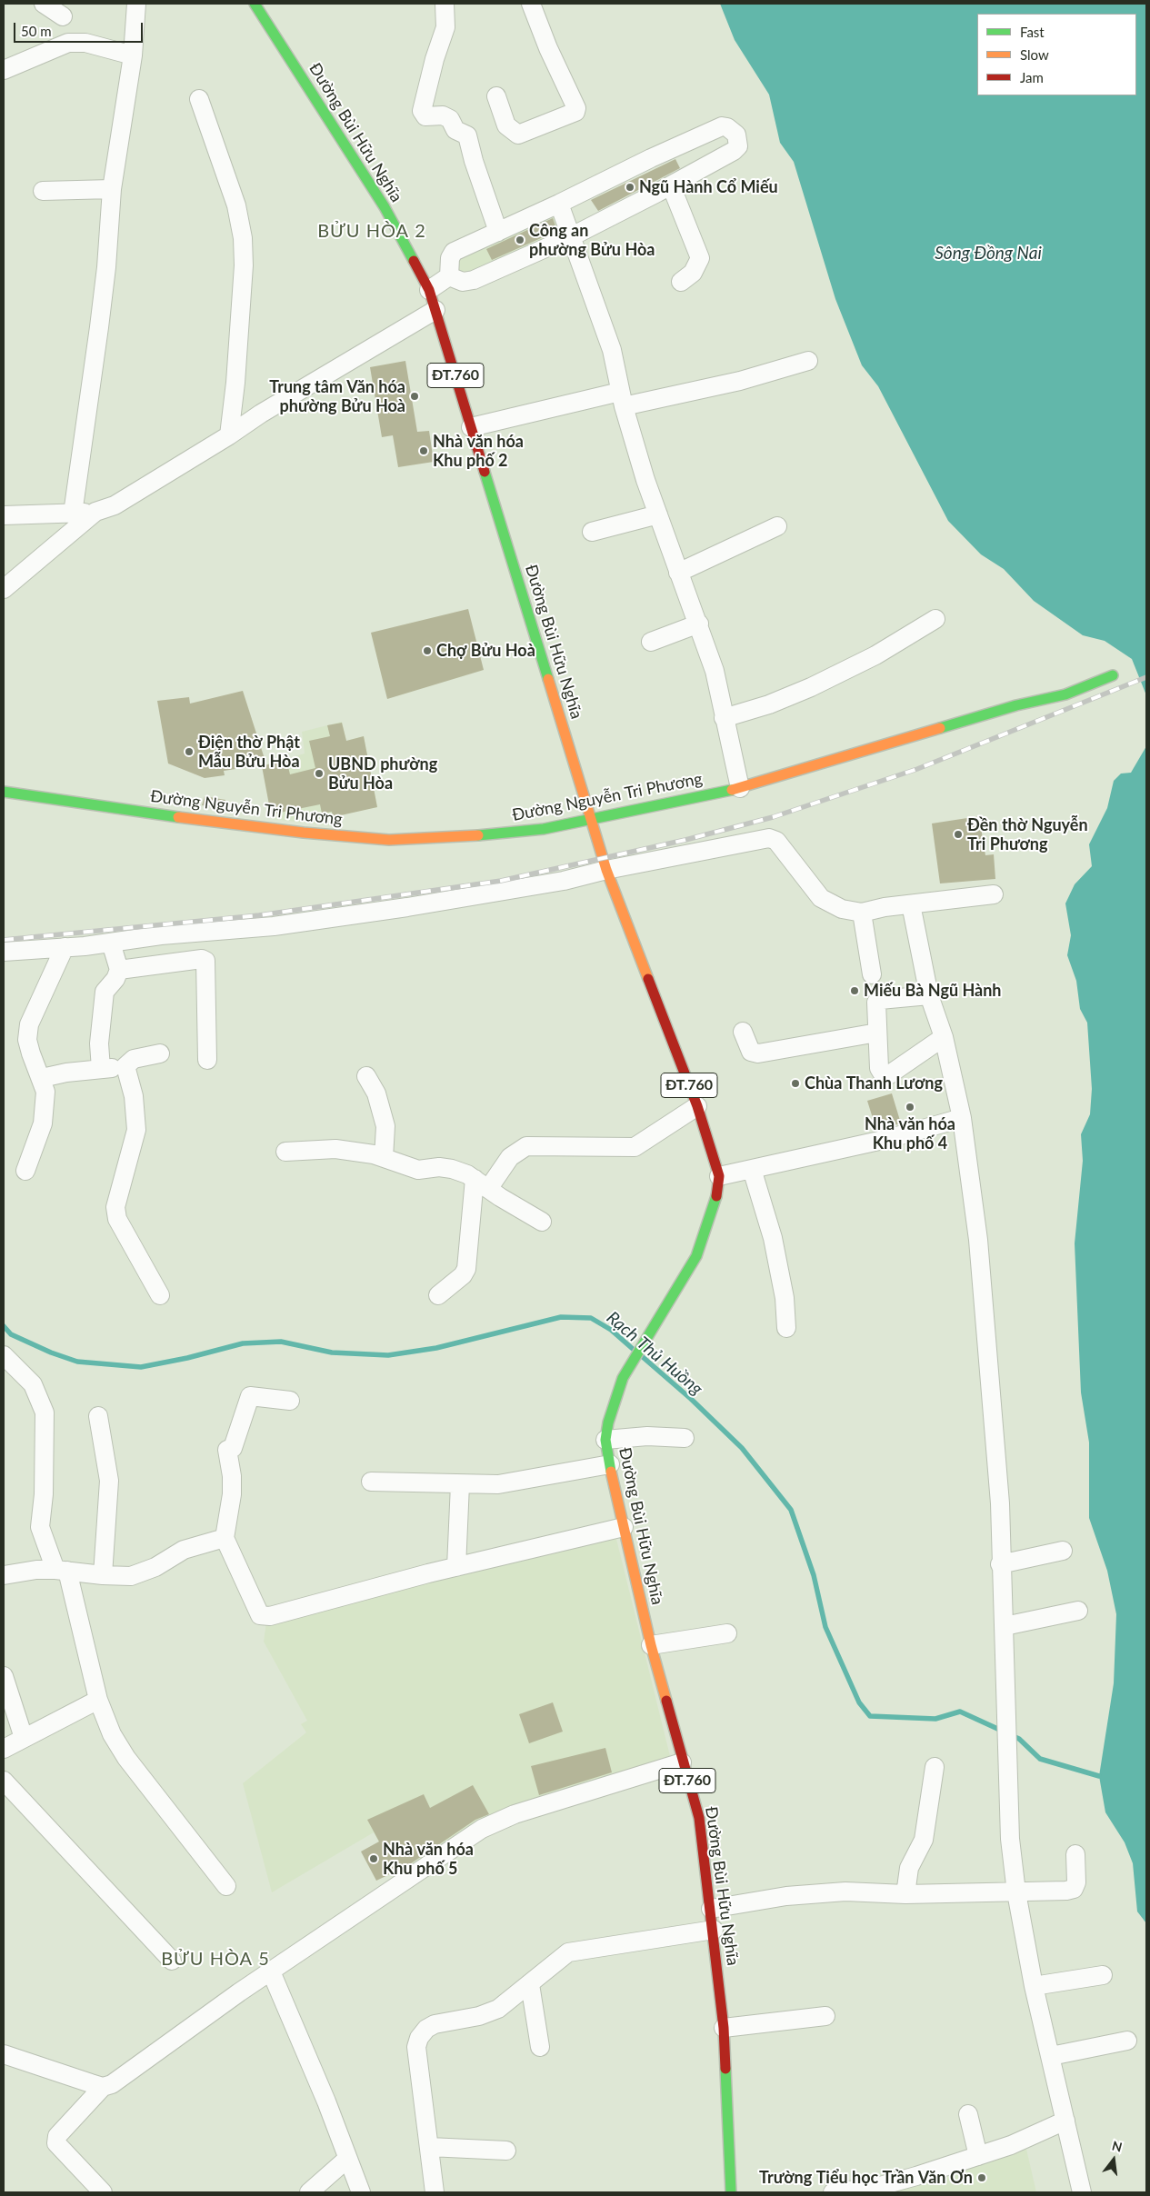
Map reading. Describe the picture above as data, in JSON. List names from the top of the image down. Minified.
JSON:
{"streets":{"main road":["Đường Bùi Hữu Nghĩa","ĐT.760","Đường Nguyễn Tri Phương"]},"crossings":[["Đường Bùi Hữu Nghĩa","Đường Nguyễn Tri Phương"]],"districts":["BỬU HÒA 2","BỬU HÒA 5"],"water":["Sông Đồng Nai","Rạch Thủ Huồng"],"places":["Ngũ Hành Cổ Miếu","Công an phường Bửu Hòa","Trung tâm Văn hóa phường Bửu Hoà","Nhà văn hóa Khu phố 2","Chợ Bửu Hoà","Điện thờ Phật Mẫu Bửu Hòa","UBND phường Bửu Hòa","Đền thờ Nguyễn Tri Phương","Miếu Bà Ngũ Hành","Chùa Thanh Lương","Nhà văn hóa Khu phố 4","Nhà văn hóa Khu phố 5","Trường Tiểu học Trần Văn Ơn"],"legend":["Fast","Slow","Jam"],"scale_bar":"50 m","north":"top"}
